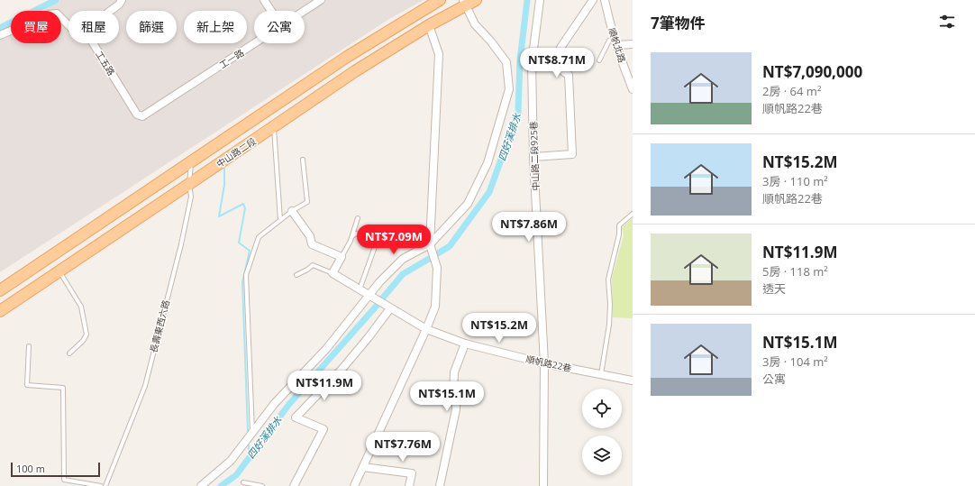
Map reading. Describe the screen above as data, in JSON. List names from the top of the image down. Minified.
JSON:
{"streets":{"main road":["中山路二段"],"street":["順帆北路","工一路","工五路","中山路二段925巷","順帆路22巷"],"lane":["長壽東西六路"]},"crossings":[["工一路","工五路"],["中山路二段","長壽東西六路"],["中山路二段925巷","順帆路22巷"]],"water":["四好溪排水"],"scale_bar":"100 m","page":{"heading":"7筆物件","chip":["買屋","租屋","篩選","新上架","公寓"],"list":[{"name":"NT$7,090,000","note":"2房 · 64 m² · 順帆路22巷"},{"name":"NT$15.2M","note":"3房 · 110 m² · 順帆路22巷"},{"name":"NT$11.9M","note":"5房 · 118 m² · 透天"},{"name":"NT$15.1M","note":"3房 · 104 m² · 公寓"}],"price":["NT$8.71M","NT$7.86M","NT$7.09M","NT$15.2M","NT$11.9M","NT$15.1M","NT$7.76M"],"scale":"100 m"}}
